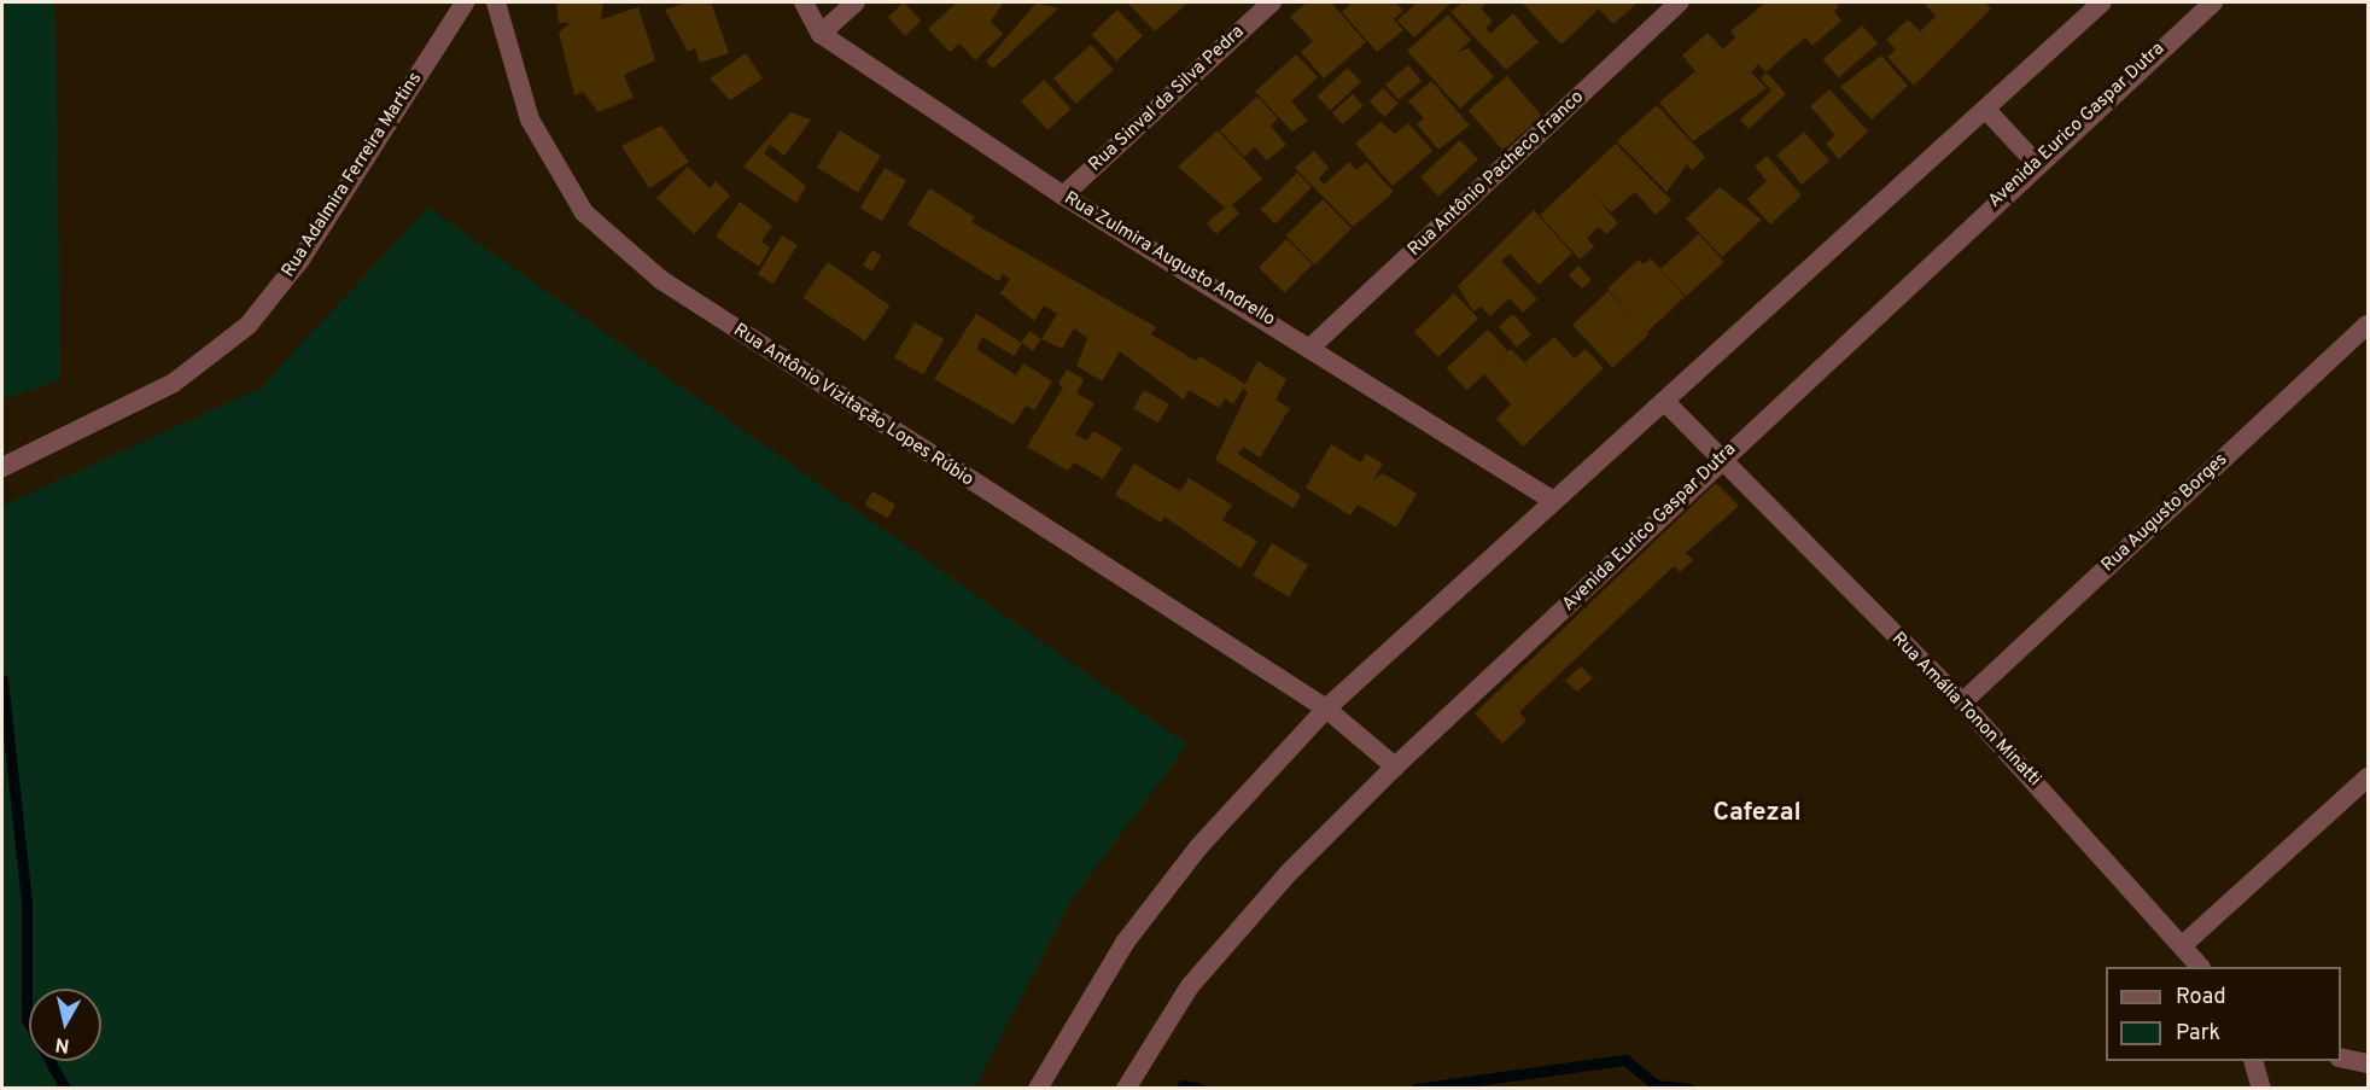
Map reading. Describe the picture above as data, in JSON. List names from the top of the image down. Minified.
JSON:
{"streets":{"street":["Rua Sinval da Silva Pedra","Avenida Eurico Gaspar Dutra","Rua Antônio Pacheco Franco","Rua Adalmira Ferreira Martins","Rua Zulmira Augusto Andrello","Rua Antônio Vizitação Lopes Rúbio","Rua Augusto Borges","Rua Amália Tonon Minatti"]},"crossings":[["Rua Sinval da Silva Pedra","Rua Zulmira Augusto Andrello"],["Avenida Eurico Gaspar Dutra","Rua Antônio Vizitação Lopes Rúbio"],["Avenida Eurico Gaspar Dutra","Rua Amália Tonon Minatti"],["Rua Antônio Pacheco Franco","Rua Zulmira Augusto Andrello"],["Rua Augusto Borges","Rua Amália Tonon Minatti"]],"districts":["Cafezal"],"legend":["Road","Park"],"north":"bottom"}
